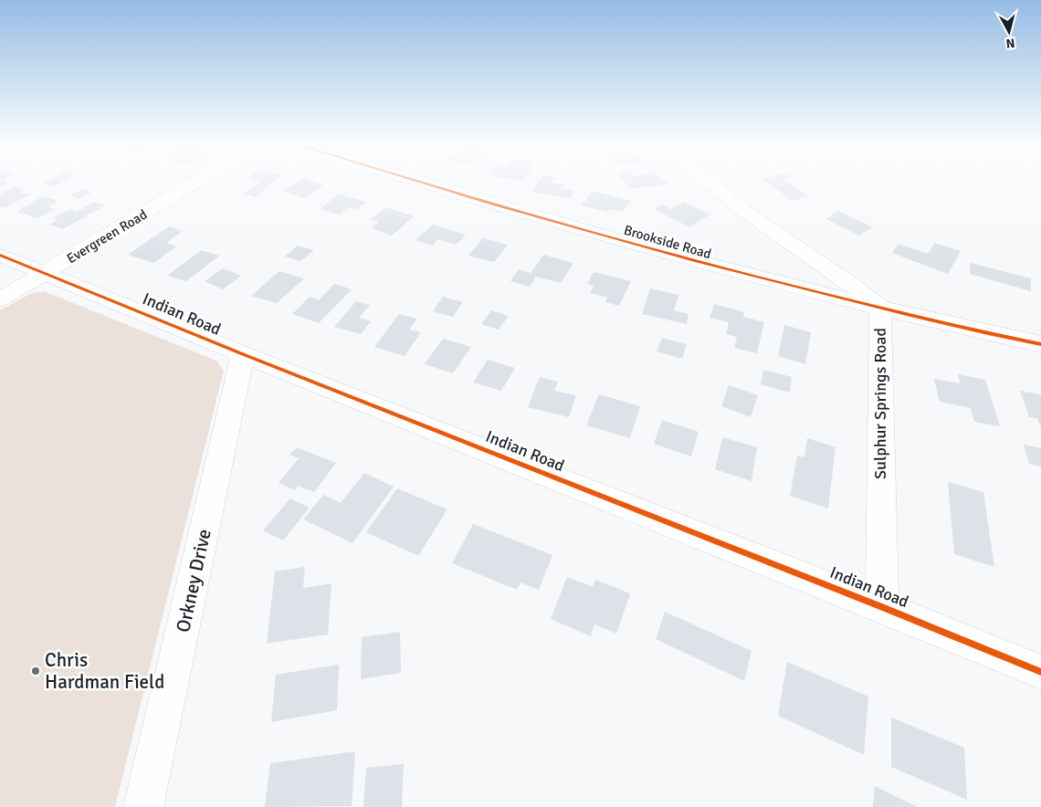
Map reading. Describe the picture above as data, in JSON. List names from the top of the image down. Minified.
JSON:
{"streets":{"street":["Evergreen Road","Brookside Road","Indian Road","Sulphur Springs Road","Orkney Drive"]},"crossings":[["Evergreen Road","Indian Road"],["Brookside Road","Sulphur Springs Road"],["Indian Road","Sulphur Springs Road"],["Indian Road","Orkney Drive"]],"places":["Chris Hardman Field"],"north":"bottom"}
